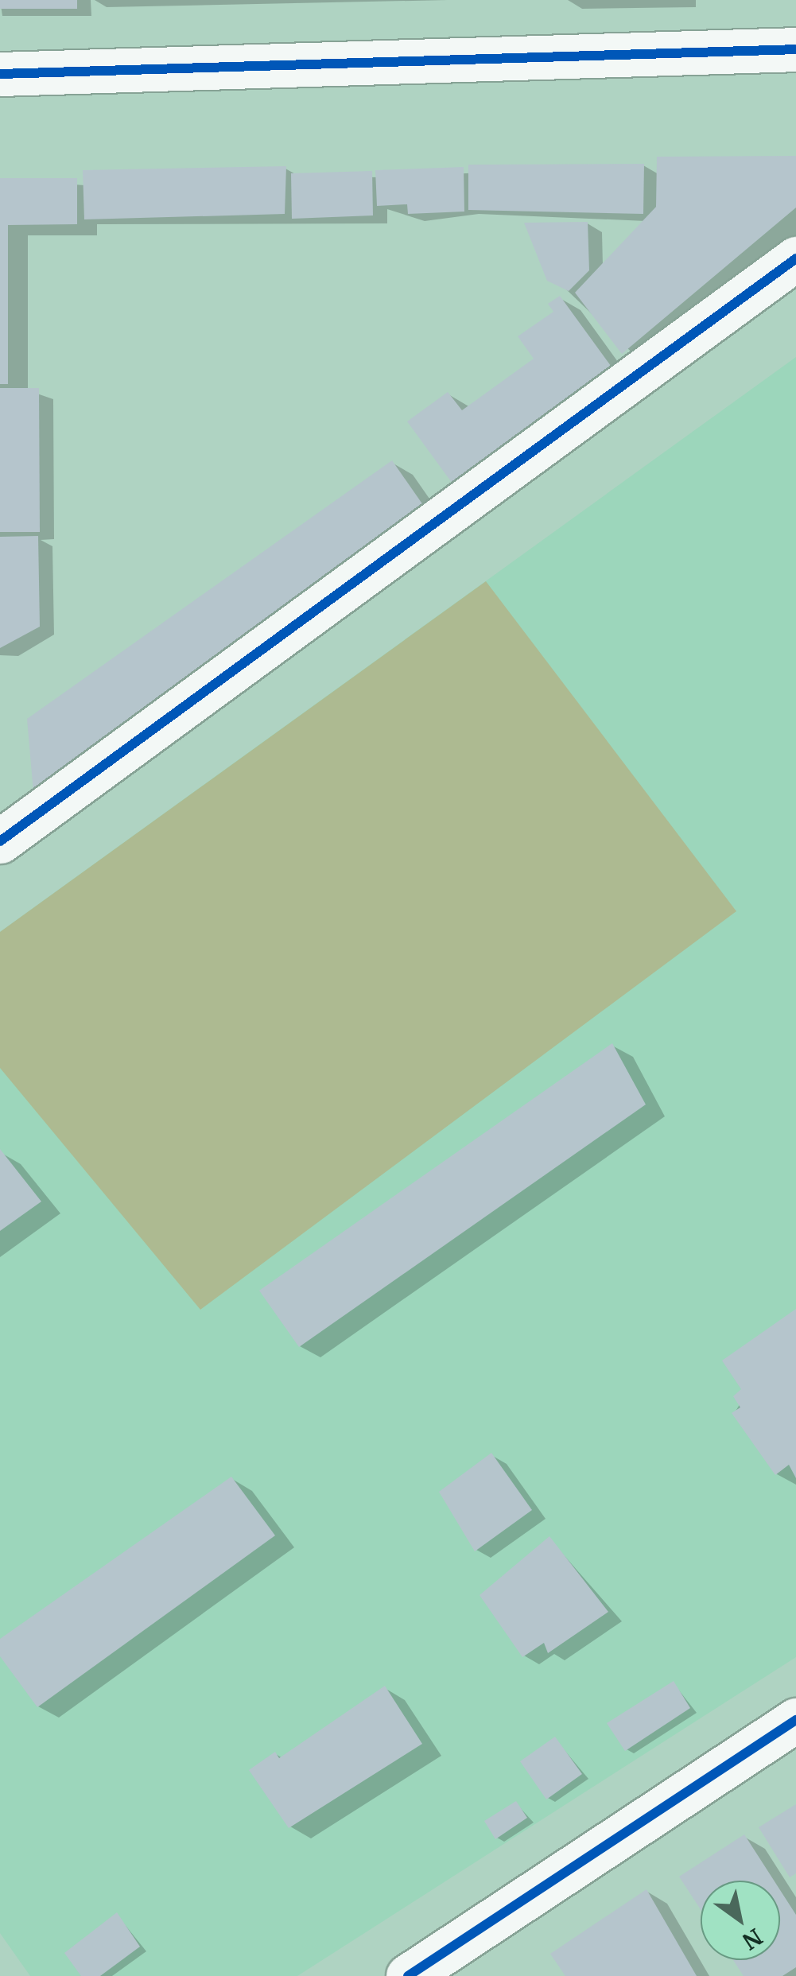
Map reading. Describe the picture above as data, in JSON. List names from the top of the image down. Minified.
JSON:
{"north":"bottom right"}
